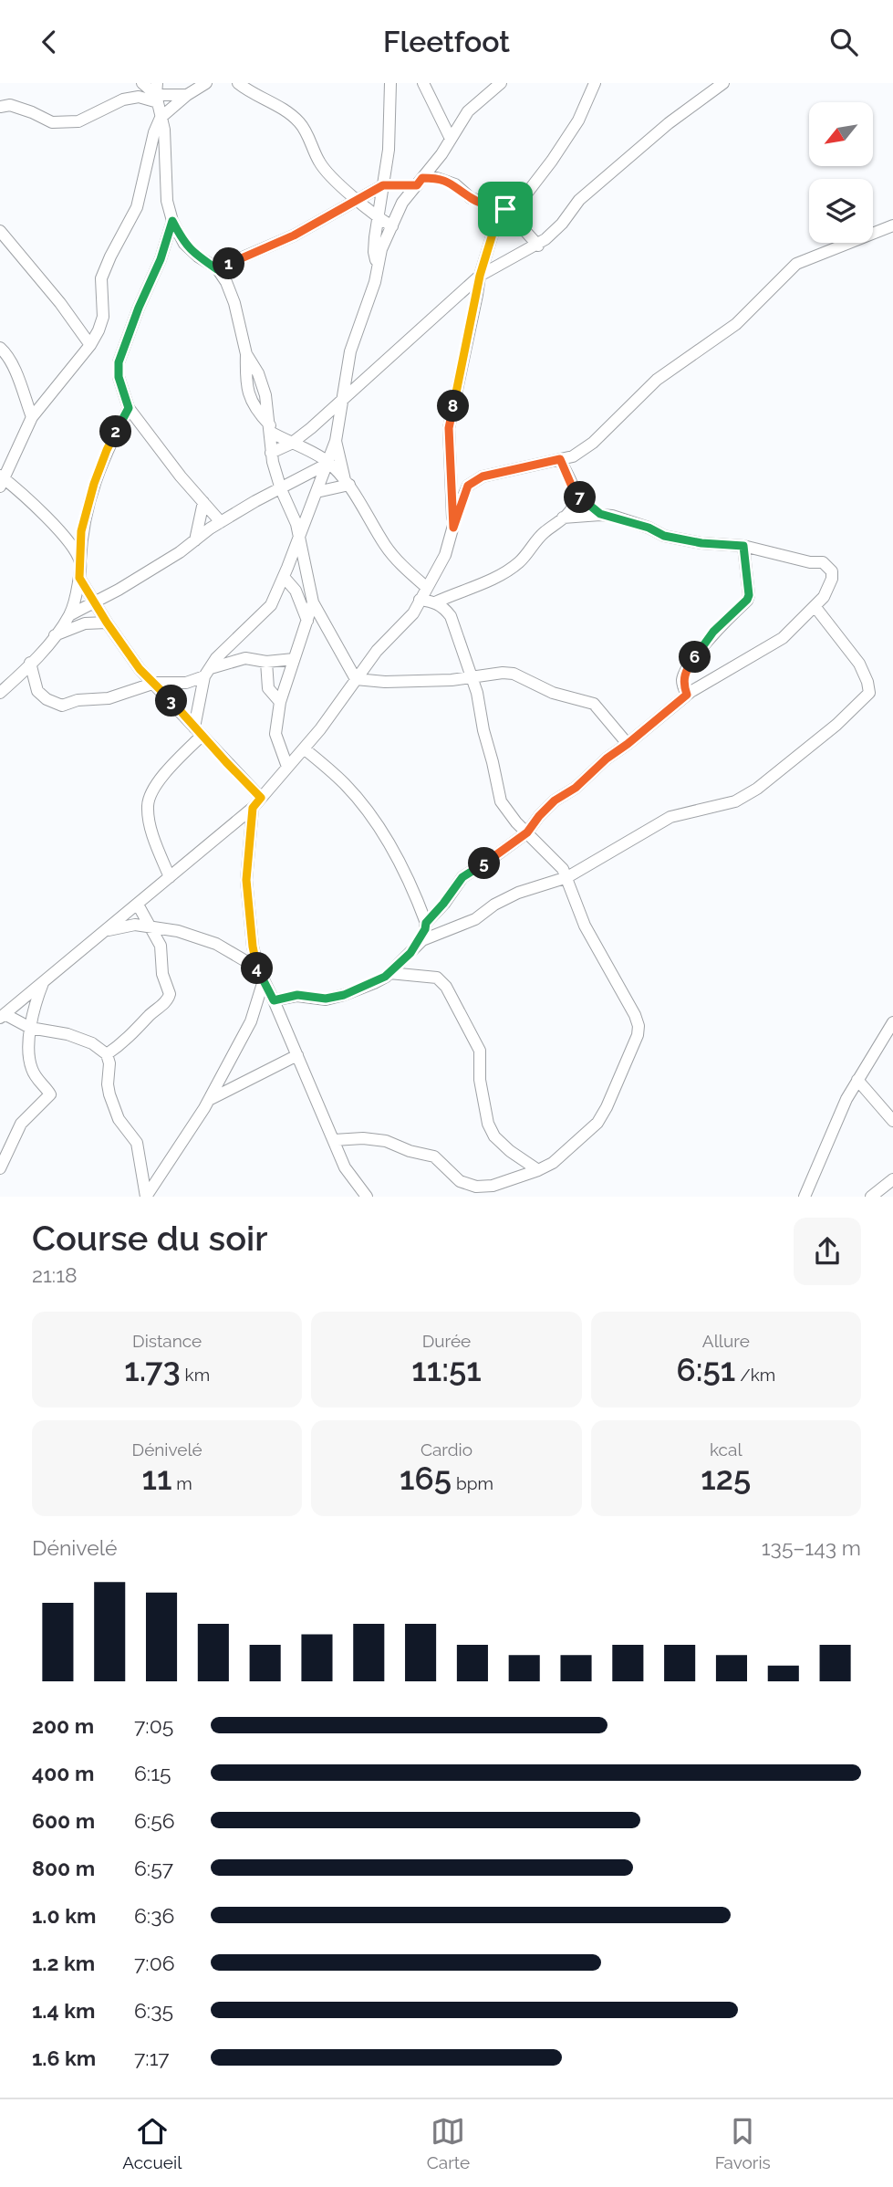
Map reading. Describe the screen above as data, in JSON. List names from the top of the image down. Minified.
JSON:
{"north":"bottom left","page":{"header":"Fleetfoot","pins":["1","8","2","7","6","3","5","4"],"heading":["Course du soir","21:18"],"stats":[["Distance","1.73 km"],["Durée","11:51"],["Allure","6:51 /km"],["Dénivelé","11 m"],["Cardio","165 bpm"],["kcal","125"]],"chart":["Dénivelé","135–143 m"],"list":[{"name":"200 m","note":"7:05"},{"name":"400 m","note":"6:15"},{"name":"600 m","note":"6:56"},{"name":"800 m","note":"6:57"},{"name":"1.0 km","note":"6:36"},{"name":"1.2 km","note":"7:06"},{"name":"1.4 km","note":"6:35"},{"name":"1.6 km","note":"7:17"}],"tabs":["Accueil","Carte","Favoris"]}}
